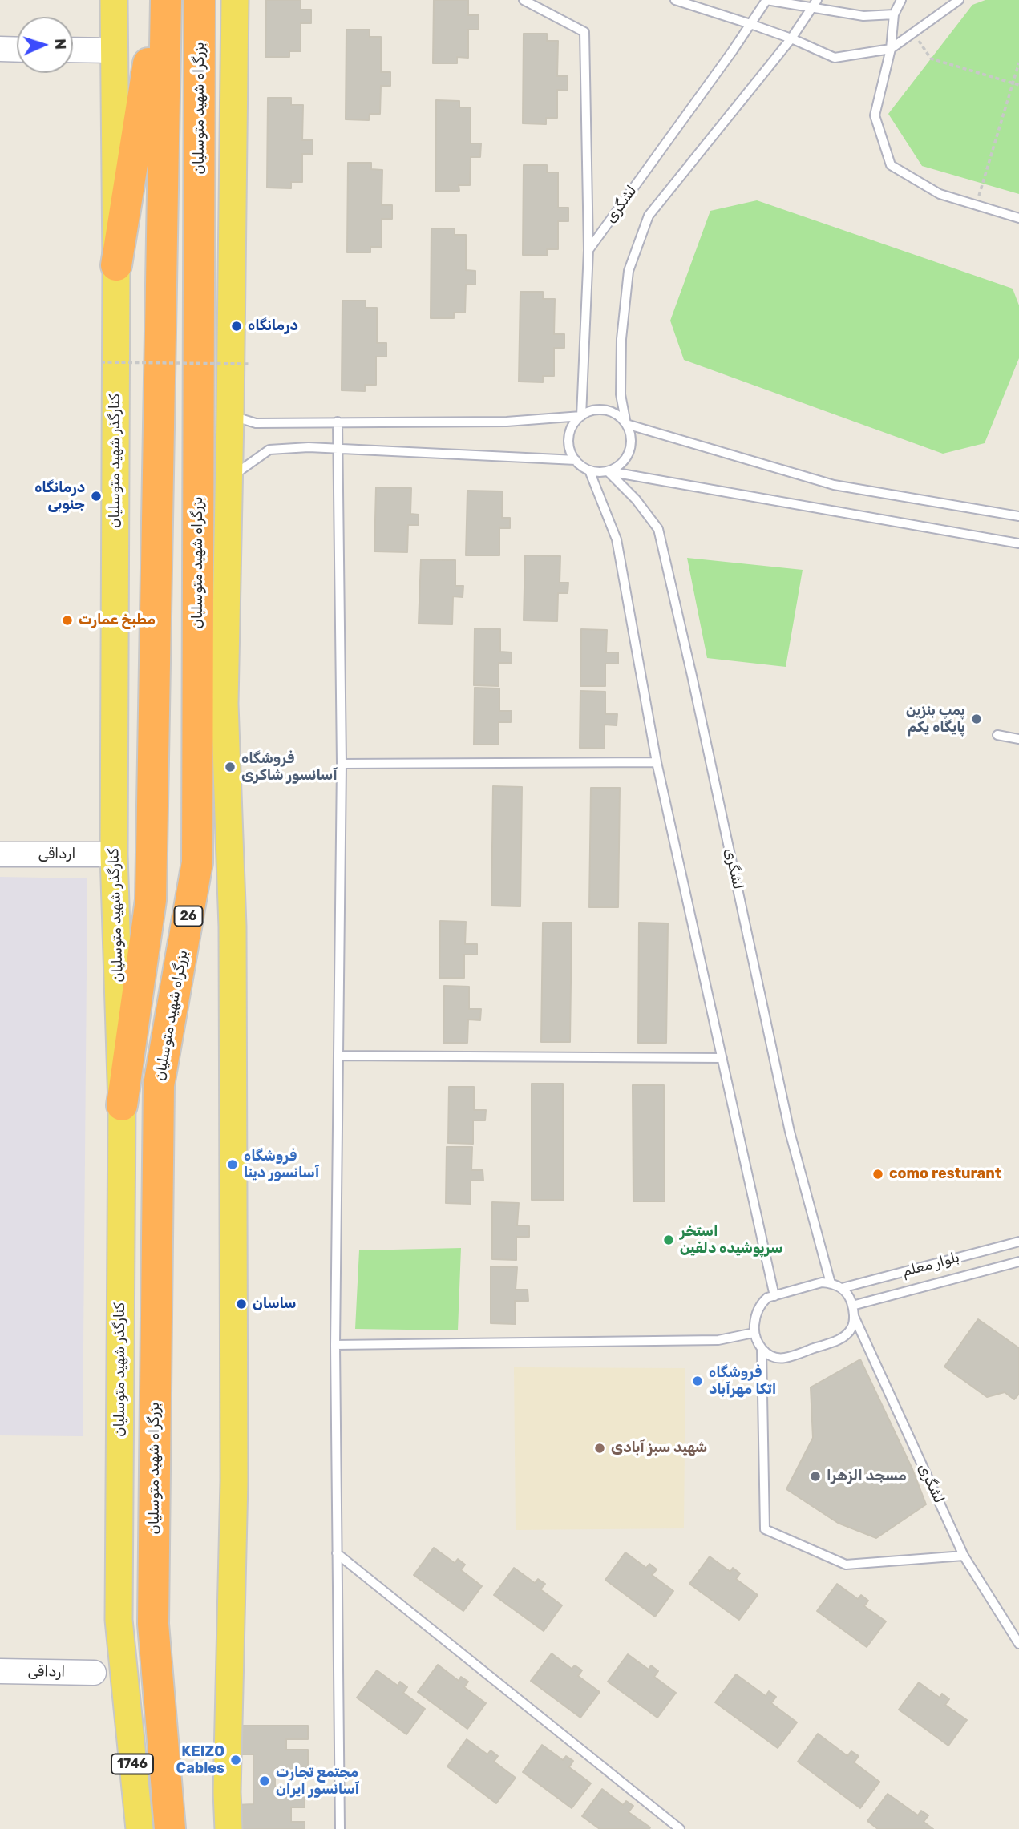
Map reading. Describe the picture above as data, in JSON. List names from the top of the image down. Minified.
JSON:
{"streets":{"highway":["بزرگراه شهید متوسلیان","26"],"main road":["کنارگذر شهید متوسلیان","1746"],"street":["ارداقی"],"lane":["لشگری","بلوار معلم"]},"crossings":[["لشگری","بلوار معلم"],["کنارگذر شهید متوسلیان","ارداقی"]],"places":["درمانگاه","درمانگاه جنوبی","مطبخ عمارت","پمپ بنزين پايگاه يكم","فروشگاه آسانسور شاکری","فروشگاه آسانسور دینا","como resturant","استخر سرپوشیده دلفین","ساسان","فروشگاه اتکا مهرآباد","شهید سبز آبادی","مسجد الزهرا","KEIZO Cables","مجتمع تجارت آسانسور ایران"],"north":"right"}
